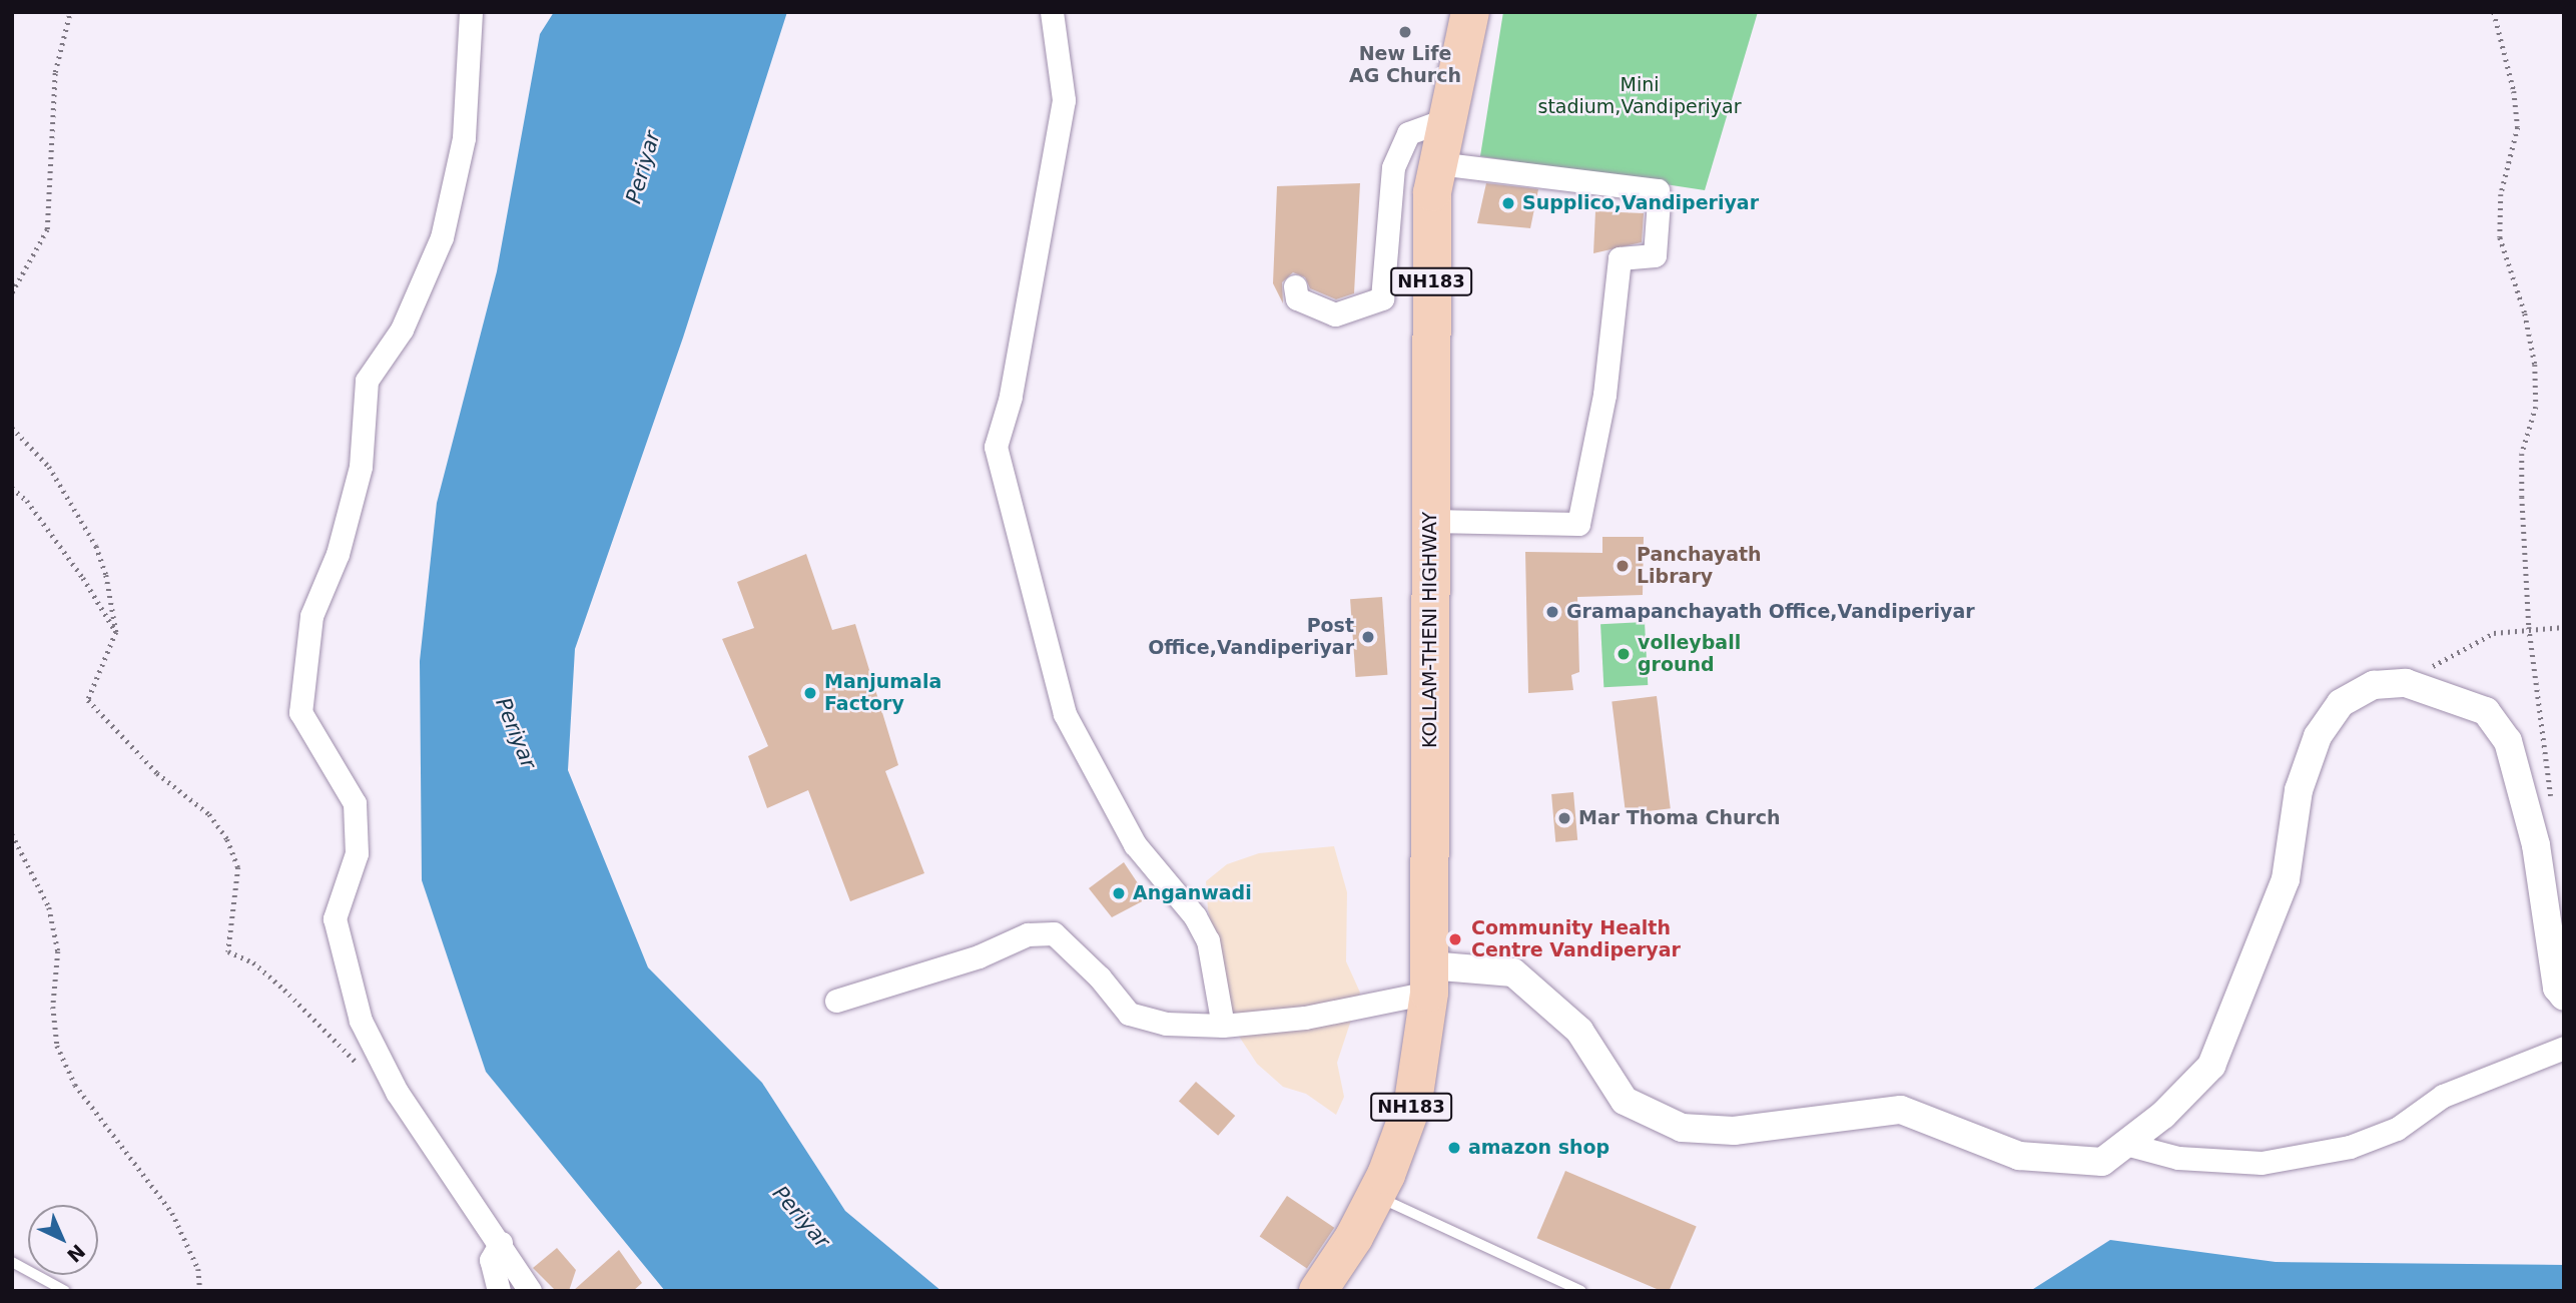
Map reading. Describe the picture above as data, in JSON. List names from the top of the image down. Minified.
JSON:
{"streets":{"highway":["NH183","KOLLAM-THENI HIGHWAY"]},"crossings":[["NH183","KOLLAM-THENI HIGHWAY"]],"water":["Periyar"],"parks":["Mini stadium,Vandiperiyar"],"places":["New Life AG Church","Supplico,Vandiperiyar","Panchayath Library","Gramapanchayath Office,Vandiperiyar","Post Office,Vandiperiyar","volleyball ground","Manjumala Factory","Mar Thoma Church","Anganwadi","Community Health Centre Vandiperyar","amazon shop"],"north":"bottom right"}
